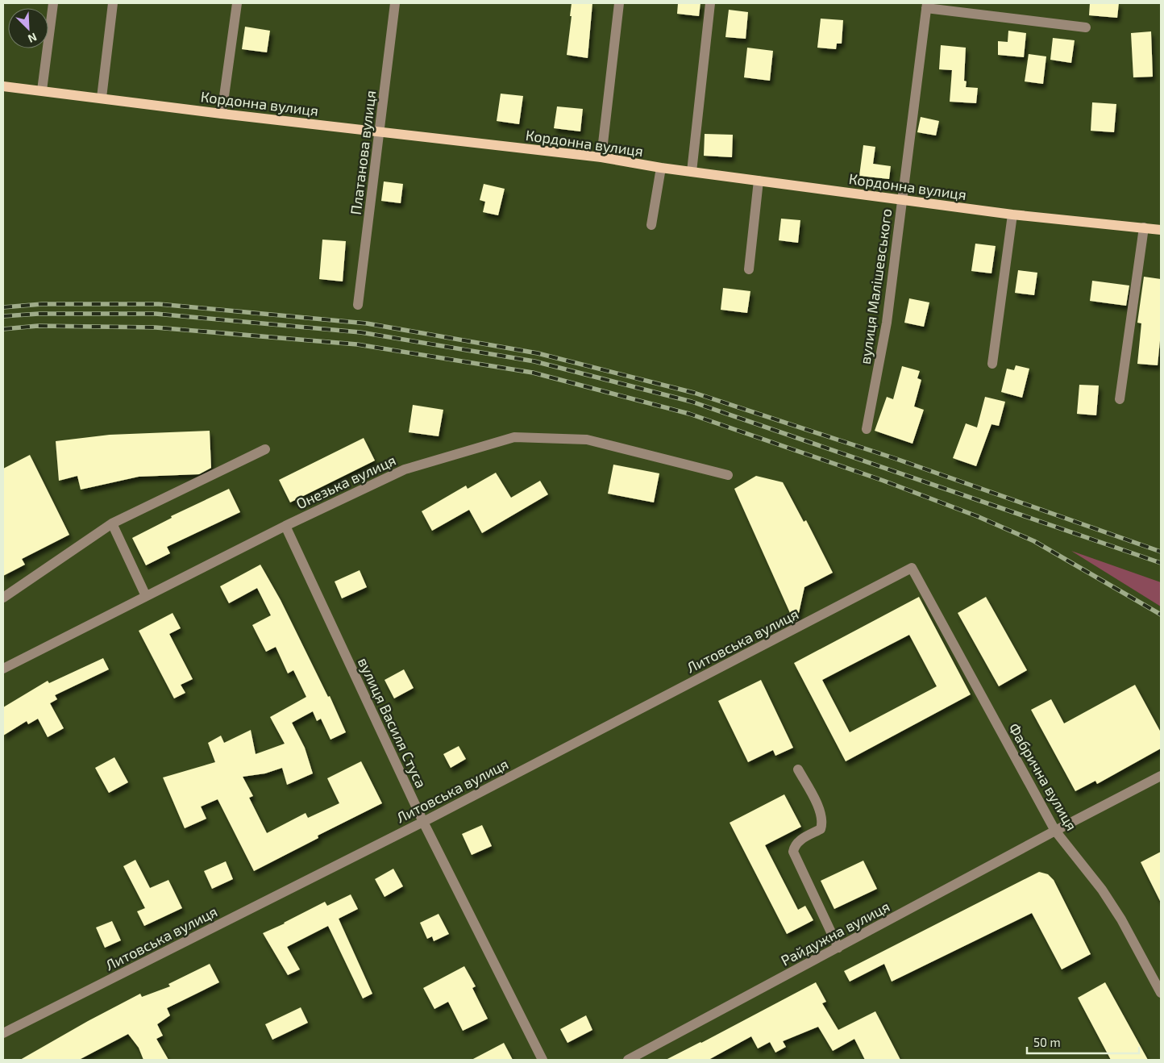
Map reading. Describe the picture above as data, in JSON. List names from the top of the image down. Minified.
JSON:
{"streets":{"main road":["Кордонна вулиця"],"street":["Платанова вулиця","вулиця Малішевського","Онезька вулиця","Литовська вулиця","вулиця Василя Стуса","Фабрична вулиця","Райдужна вулиця"]},"crossings":[["Кордонна вулиця","Платанова вулиця"],["Кордонна вулиця","вулиця Малішевського"],["Онезька вулиця","вулиця Василя Стуса"],["Литовська вулиця","вулиця Василя Стуса"],["Литовська вулиця","Фабрична вулиця"],["Фабрична вулиця","Райдужна вулиця"]],"scale_bar":"50 m","north":"bottom right"}
